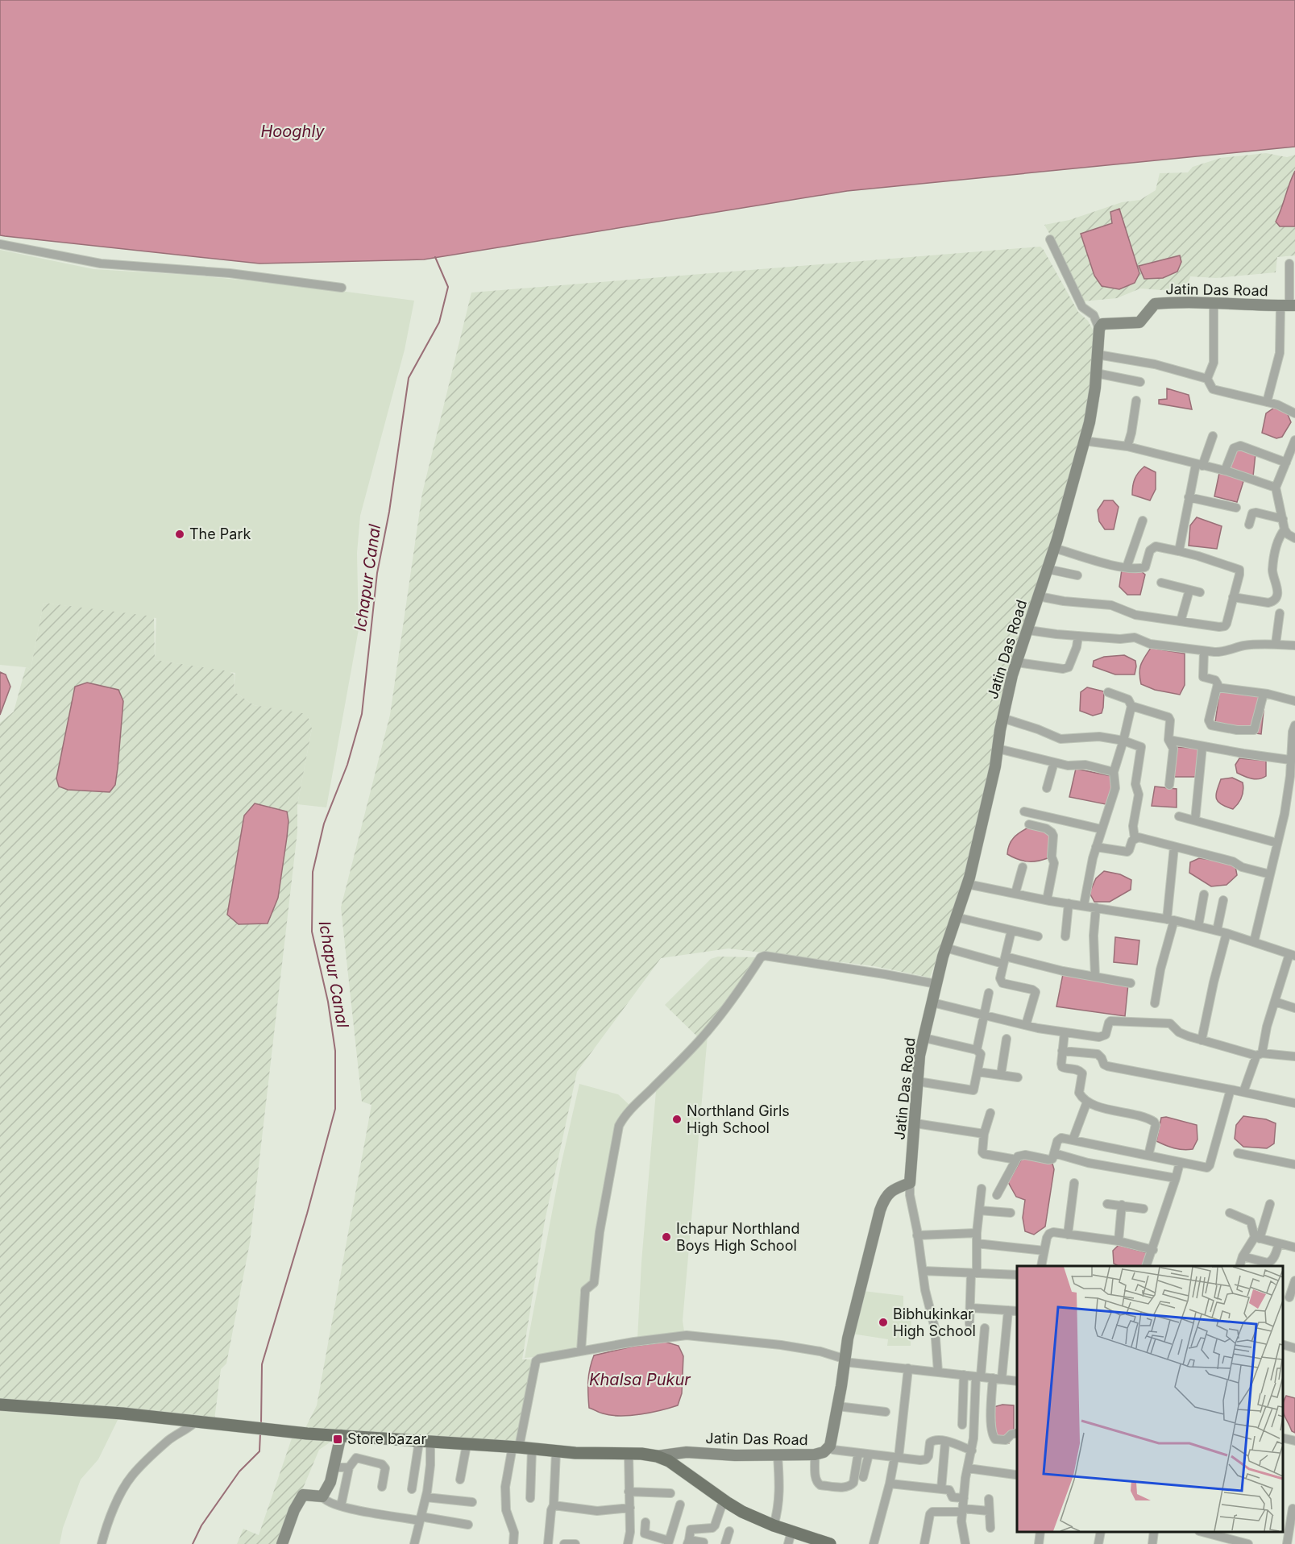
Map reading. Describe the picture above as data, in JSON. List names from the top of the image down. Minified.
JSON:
{"streets":{"street":["Jatin Das Road"]},"water":["Hooghly","Ichapur Canal","Khalsa Pukur"],"places":{"other":["The Park","Northland Girls High School","Ichapur Northland Boys High School","Bibhukinkar High School"],"transit":["Store bazar"]}}
